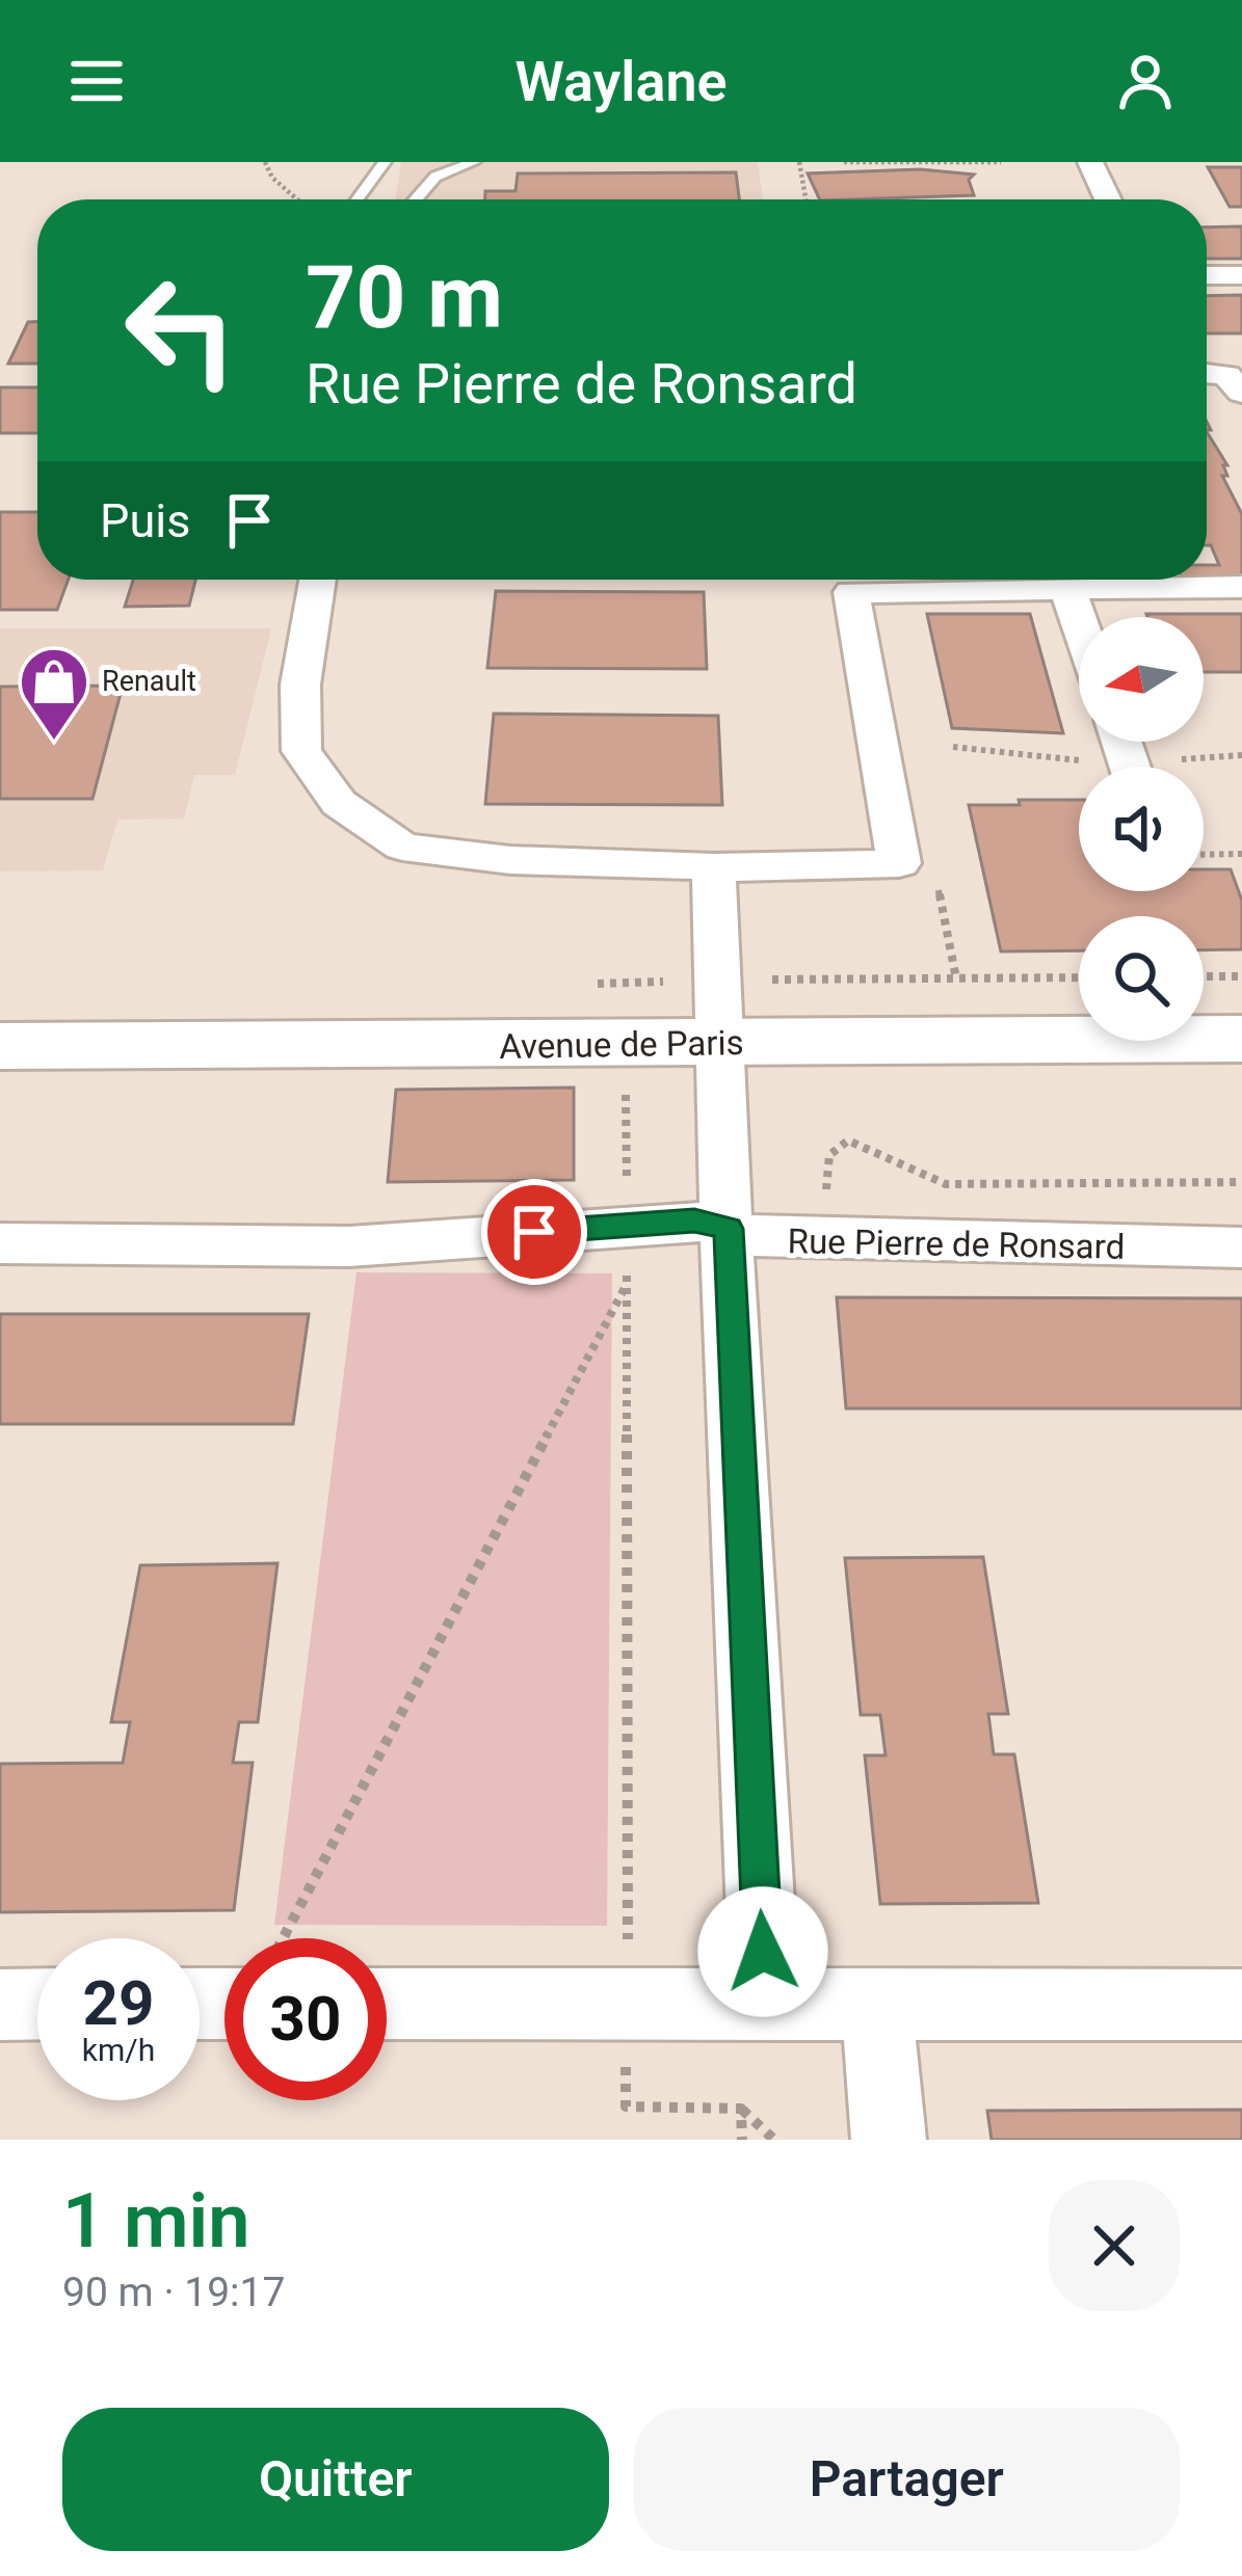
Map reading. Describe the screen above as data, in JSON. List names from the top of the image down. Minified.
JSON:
{"streets":{"main road":["Avenue de Paris"],"street":["Rue Pierre de Ronsard"]},"places":{"shop":["Renault"]},"north":"left","page":{"header":"Waylane","turn":["70 m","Rue Pierre de Ronsard"],"then":"Puis","speed":"29 km/h","limit":"30","heading":["1 min","90 m · 19:17"],"buttons":["Quitter","Partager"]}}
